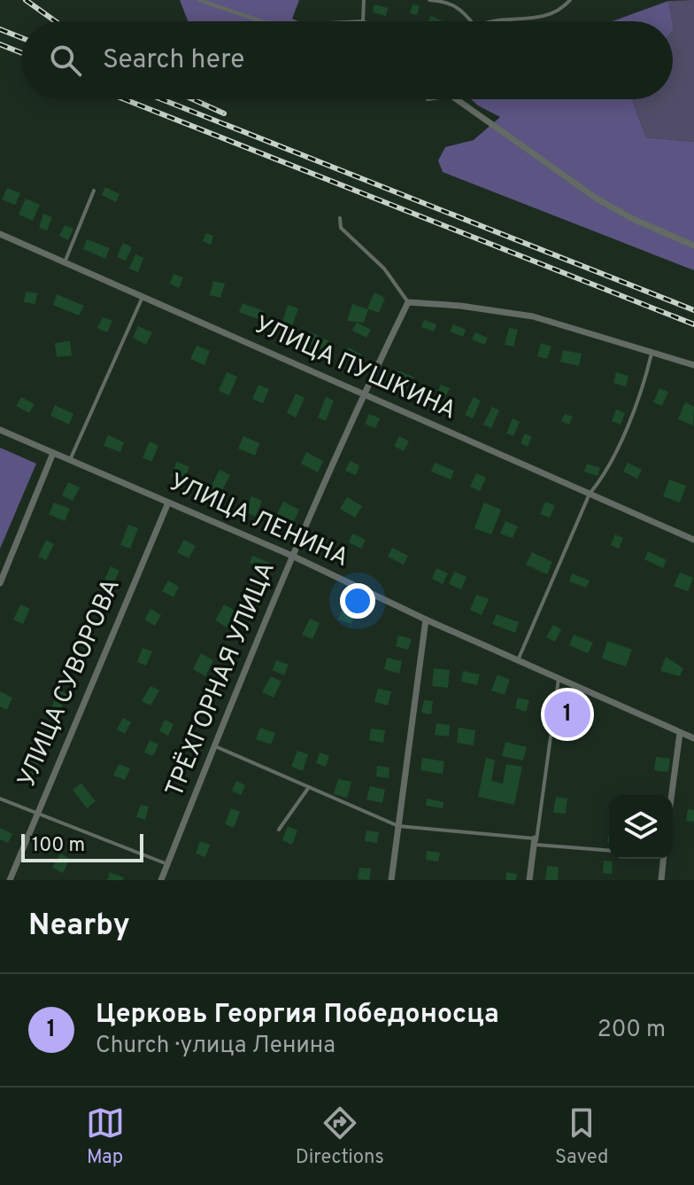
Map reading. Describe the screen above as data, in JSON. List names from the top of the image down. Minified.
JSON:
{"streets":{"street":["УЛИЦА ПУШКИНА","УЛИЦА ЛЕНИНА","ТРЁХГОРНАЯ УЛИЦА","УЛИЦА СУВОРОВА"]},"crossings":[["УЛИЦА ПУШКИНА","ТРЁХГОРНАЯ УЛИЦА"],["УЛИЦА ЛЕНИНА","ТРЁХГОРНАЯ УЛИЦА"],["УЛИЦА ЛЕНИНА","УЛИЦА СУВОРОВА"]],"scale_bar":"100 m","page":{"search":"Search here","pins":"1","scale":"100 m","heading":"Nearby","list":[{"mark":"1","name":"Церковь Георгия Победоносца","note":"Church · улица Ленина","value":"200 m"}],"nav":["Map","Directions","Saved"]}}
